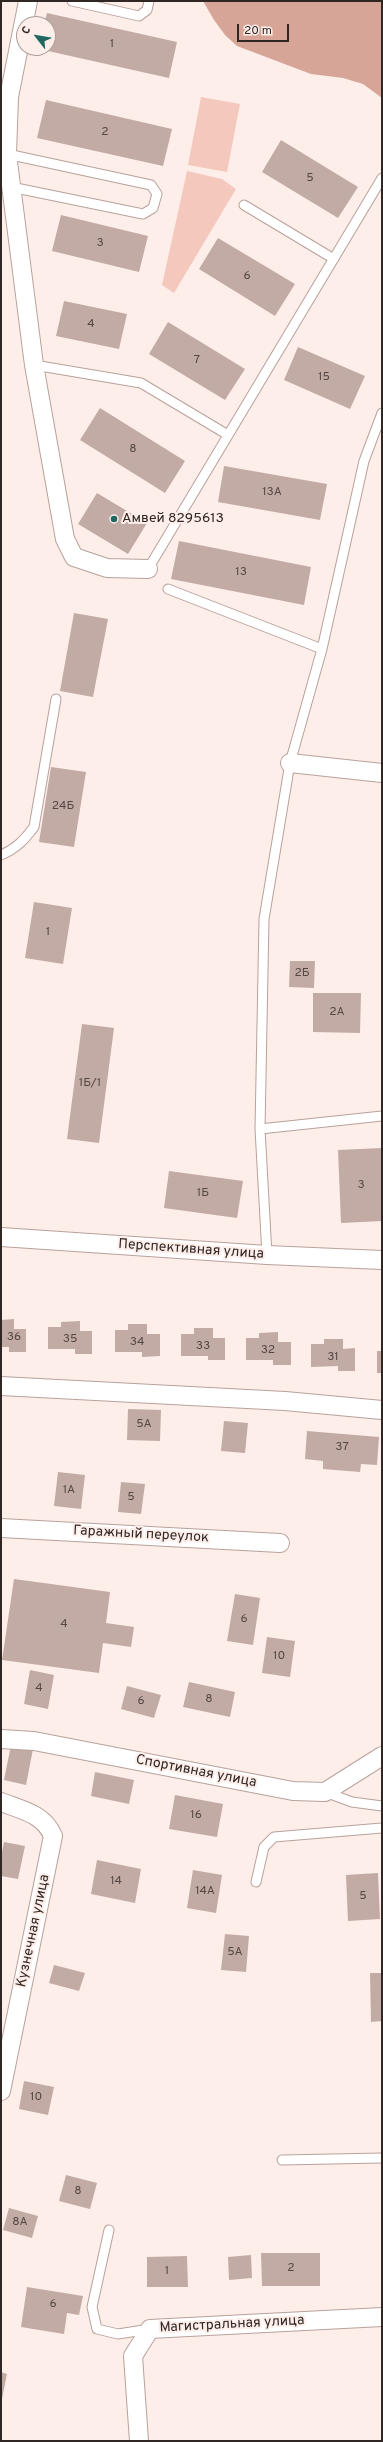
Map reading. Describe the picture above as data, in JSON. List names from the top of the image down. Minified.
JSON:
{"streets":{"street":["Перспективная улица","Гаражный переулок","Спортивная улица","Кузнечная улица","Магистральная улица"]},"places":["Амвей 8295613"],"house_numbers":["1","2","5","3","6","4","7","15","8","13А","13","24Б","1","2Б","2А","1Б/1","3","1Б","36","35","34","33","32","31","5А","37","1А","5","6","4","10","4","8","6","16","14","14А","5","5А","10","8","8А","2","1","6"],"scale_bar":"20 m","north":"top left"}
